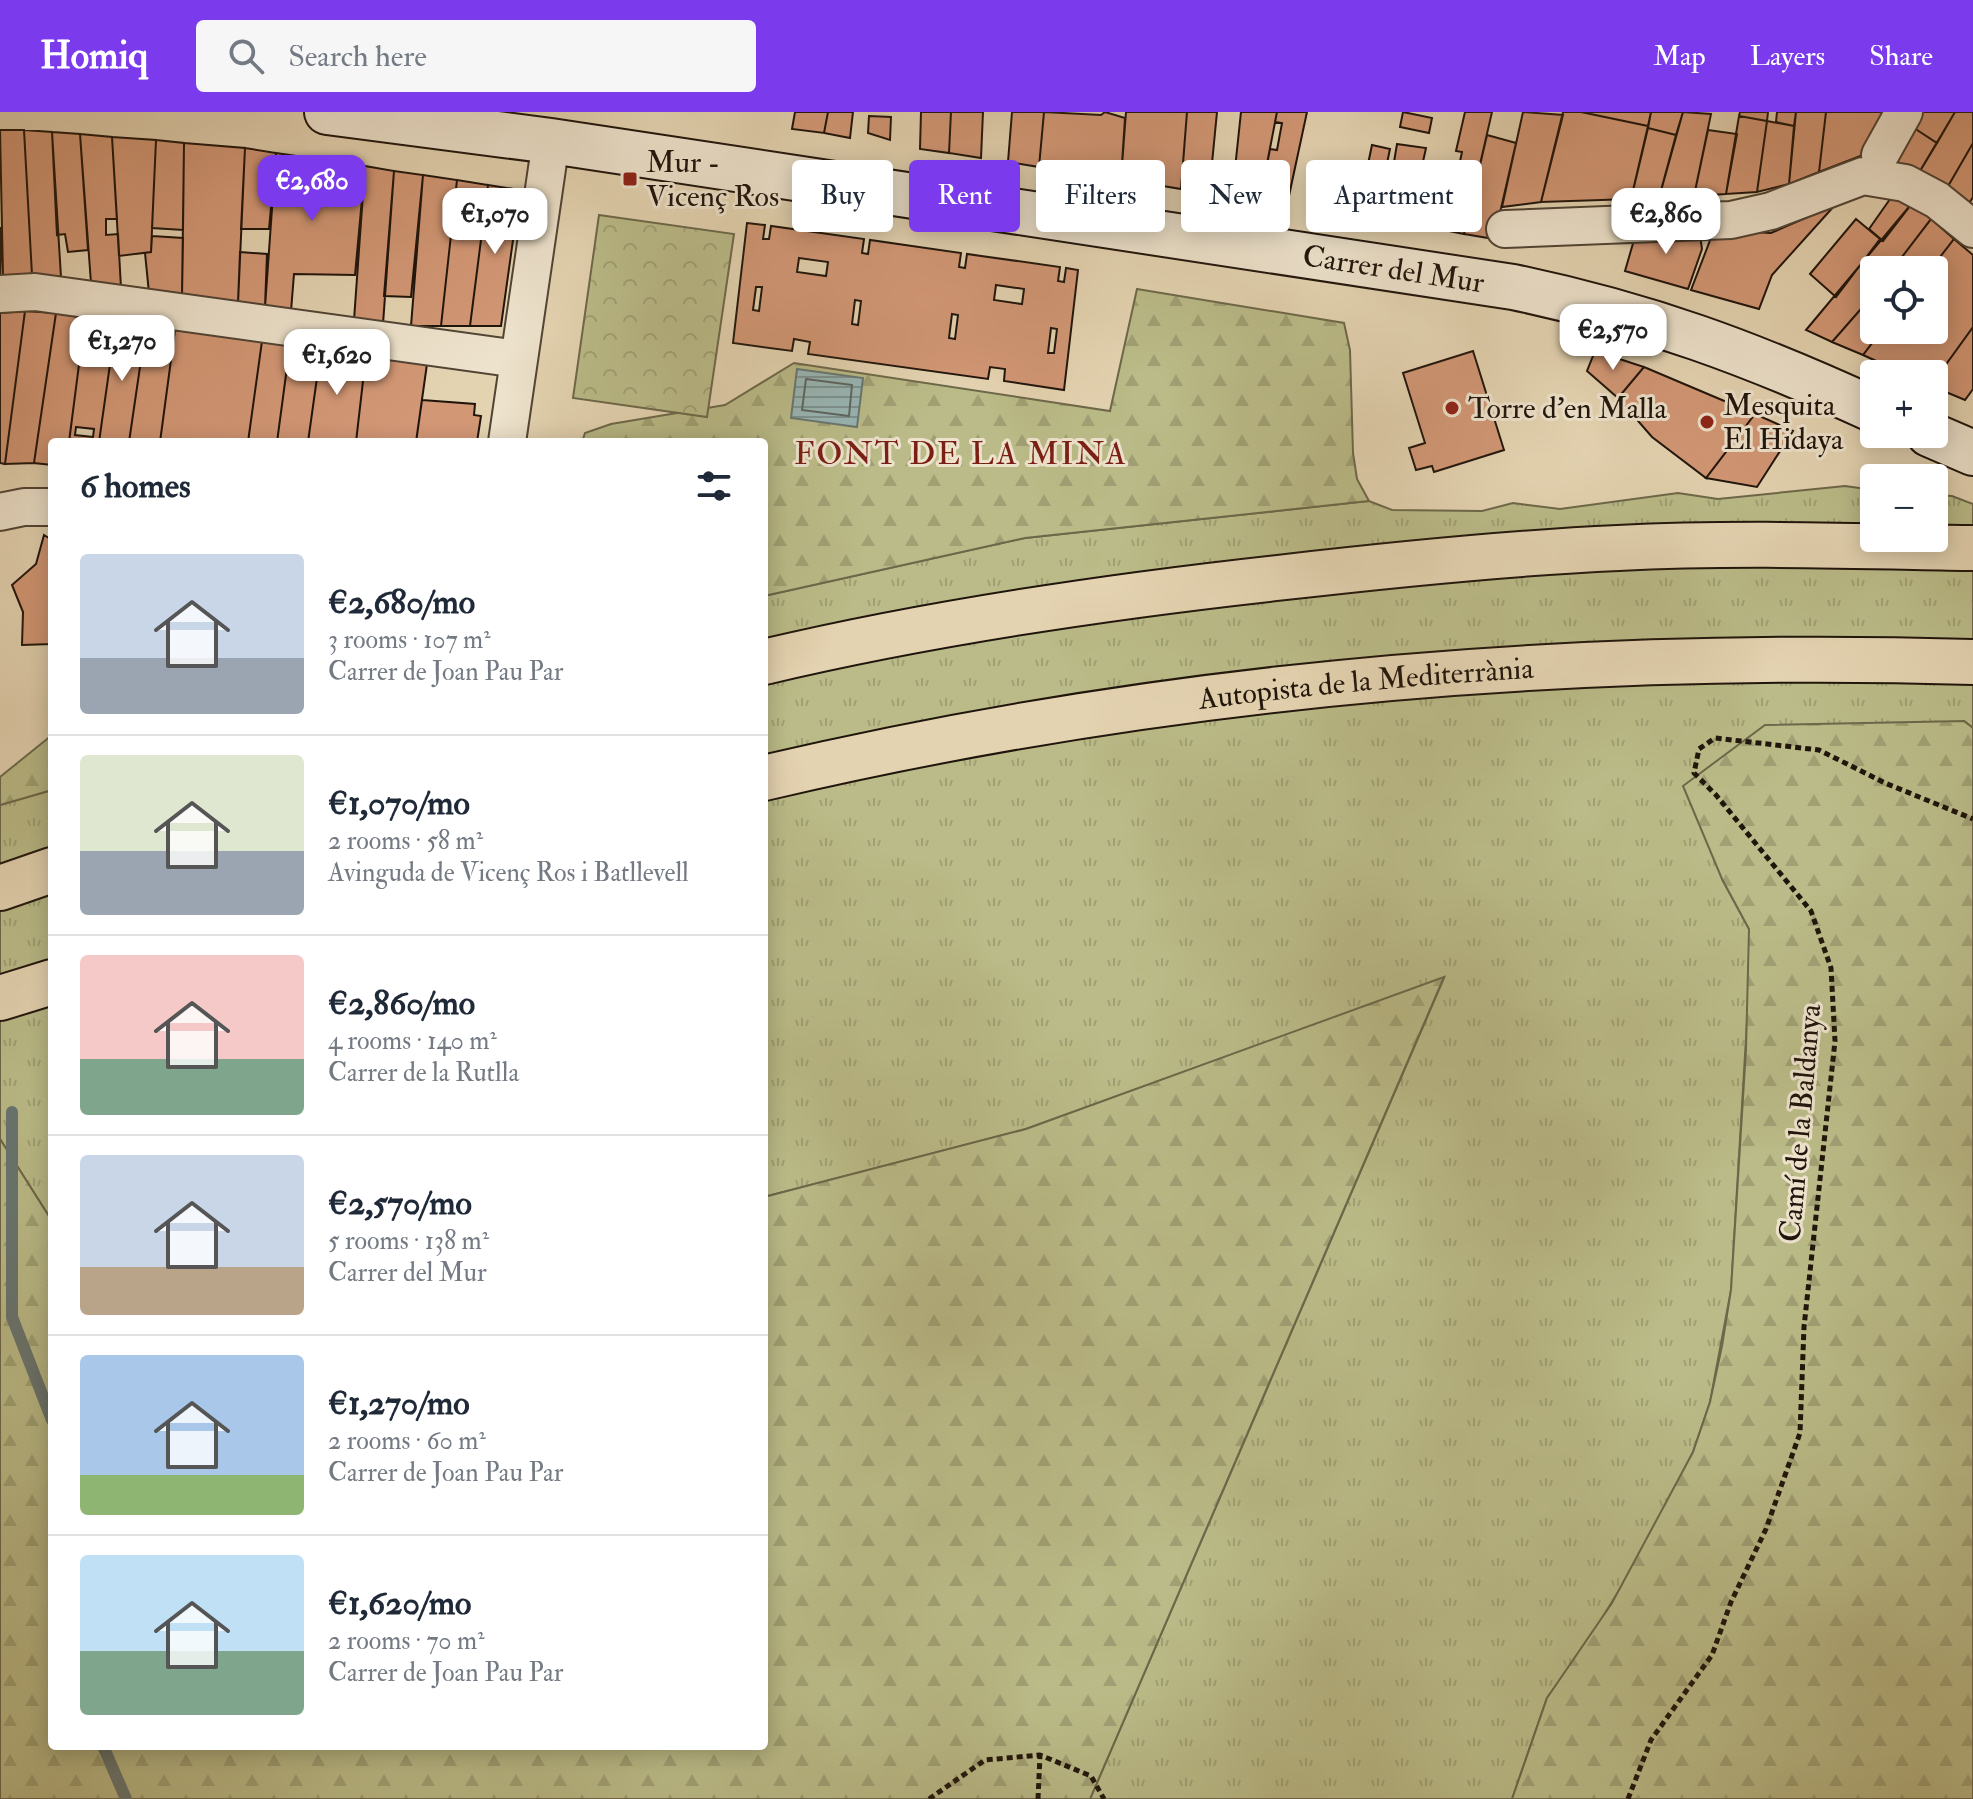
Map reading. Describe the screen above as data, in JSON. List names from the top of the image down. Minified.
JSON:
{"streets":{"highway":["Autopista de la Mediterrània"],"main road":["Carrer del Mur"],"path":["Camí de la Baldanya"]},"districts":["FONT DE LA MINA"],"places":{"transit":["Mur - Vicenç Ros"],"other":["Torre d'en Malla","Mesquita El Hidaya"]},"page":{"header":"Homiq","search":"Search here","nav":["Map","Layers","Share"],"price":["€2,680","€1,070","€2,860","€2,570","€1,270","€1,620"],"chip":["Buy","Rent","Filters","New","Apartment"],"map_buttons":["+","−"],"heading":"6 homes","list":[{"name":"€2,680/mo","note":"3 rooms · 107 m² · Carrer de Joan Pau Par"},{"name":"€1,070/mo","note":"2 rooms · 58 m² · Avinguda de Vicenç Ros i Batllevell"},{"name":"€2,860/mo","note":"4 rooms · 140 m² · Carrer de la Rutlla"},{"name":"€2,570/mo","note":"5 rooms · 138 m² · Carrer del Mur"},{"name":"€1,270/mo","note":"2 rooms · 60 m² · Carrer de Joan Pau Par"},{"name":"€1,620/mo","note":"2 rooms · 70 m² · Carrer de Joan Pau Par"}]}}
